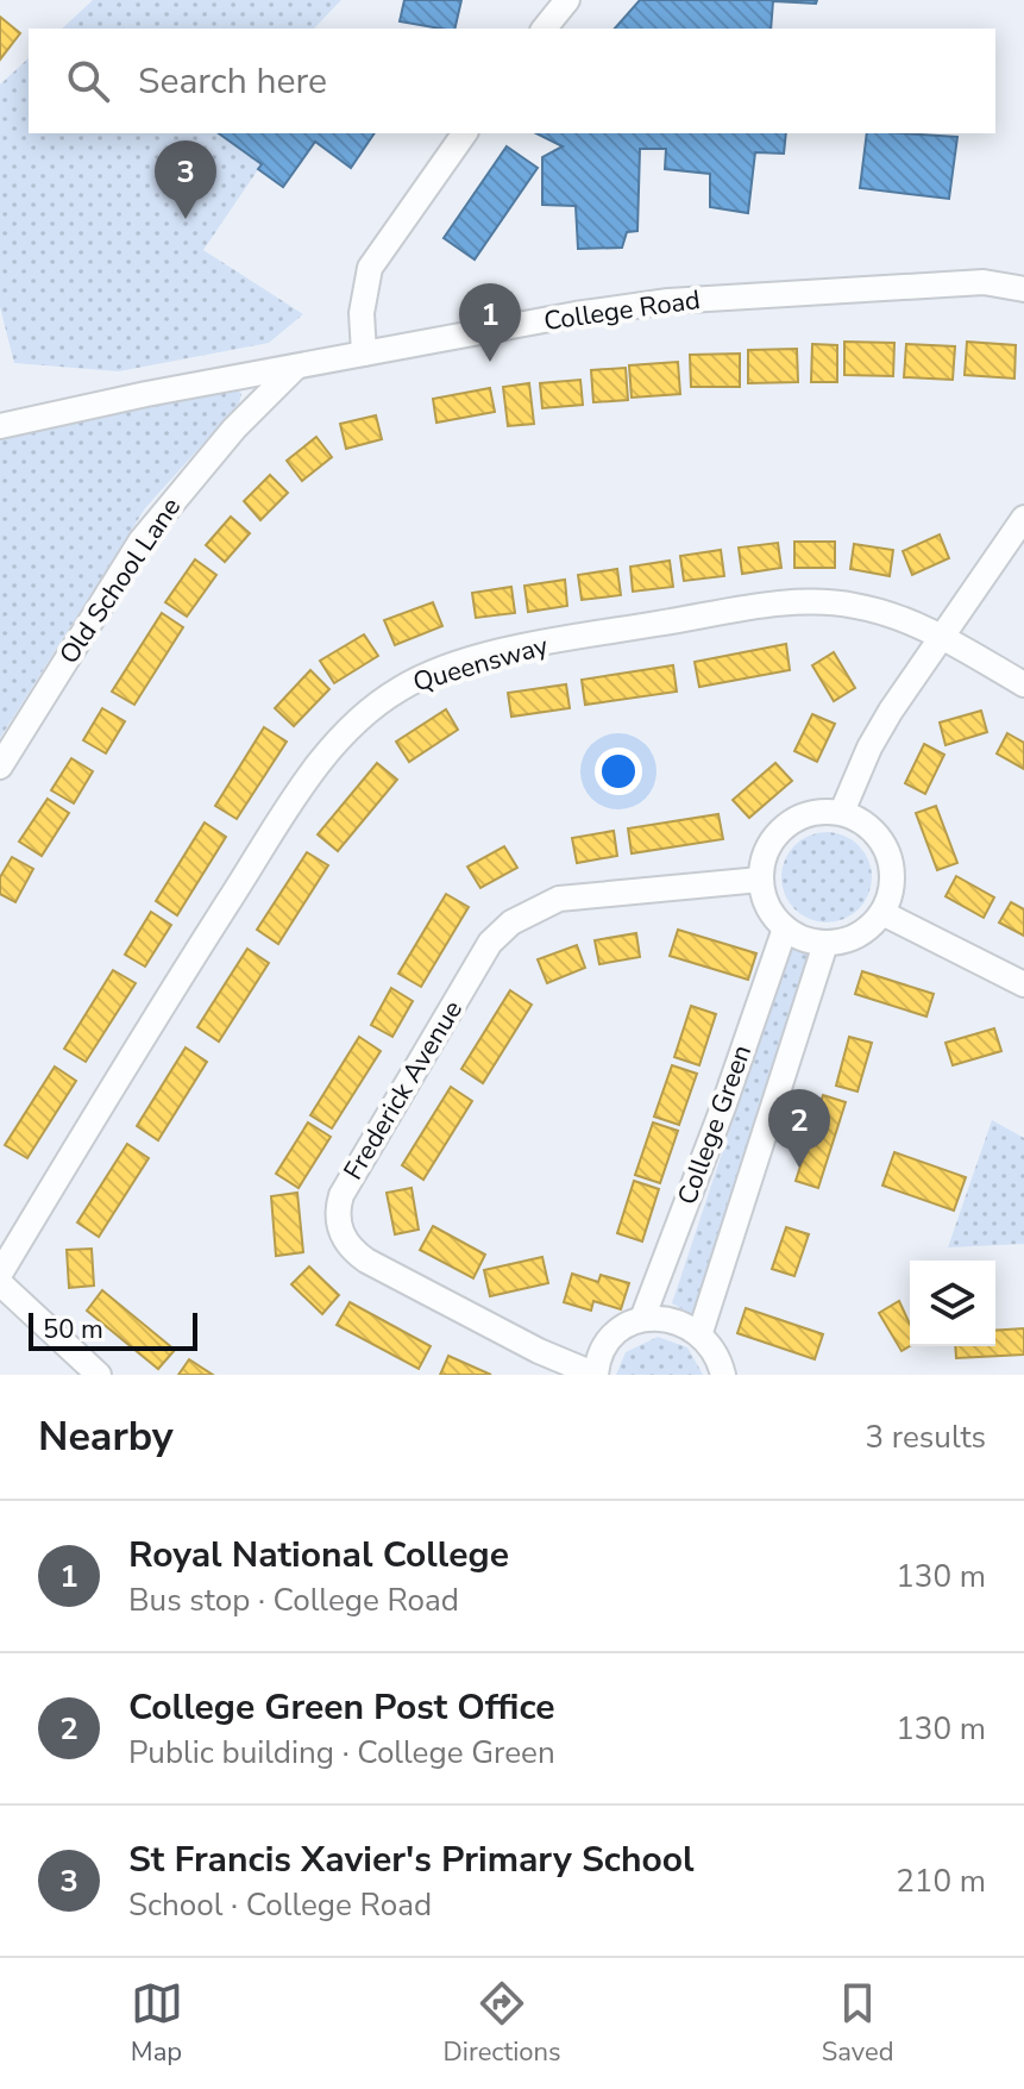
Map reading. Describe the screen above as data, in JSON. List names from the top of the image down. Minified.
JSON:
{"streets":{"street":["College Road","Old School Lane","Queensway","Frederick Avenue","College Green"]},"crossings":[["College Road","Old School Lane"],["Frederick Avenue","College Green"]],"scale_bar":"50 m","page":{"search":"Search here","pins":["3","1","2"],"scale":"50 m","heading":["Nearby","3 results"],"list":[{"mark":"1","name":"Royal National College","note":"Bus stop · College Road","value":"130 m"},{"mark":"2","name":"College Green Post Office","note":"Public building · College Green","value":"130 m"},{"mark":"3","name":"St Francis Xavier's Primary School","note":"School · College Road","value":"210 m"}],"nav":["Map","Directions","Saved"]}}
